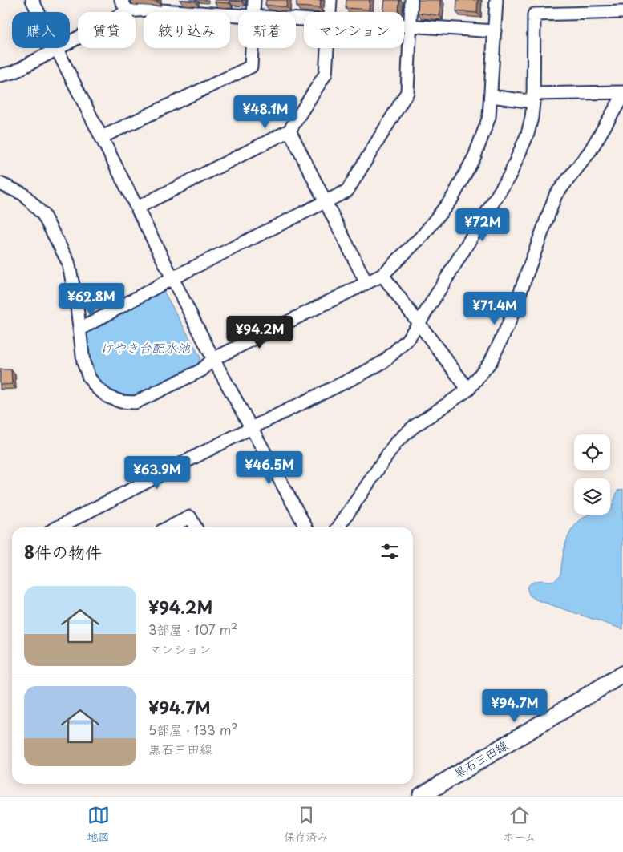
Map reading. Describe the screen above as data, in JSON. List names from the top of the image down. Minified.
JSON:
{"streets":{"main road":["黒石三田線"]},"water":["けやき台配水池"],"page":{"chip":["購入","賃貸","絞り込み","新着","マンション"],"price":["¥48.1M","¥72M","¥62.8M","¥71.4M","¥94.2M","¥46.5M","¥63.9M","¥94.7M"],"heading":"8件の物件","list":[{"name":"¥94.2M","note":"3部屋 · 107 m² · マンション"},{"name":"¥94.7M","note":"5部屋 · 133 m² · 黒石三田線"}],"tabs":["地図","保存済み","ホーム"]}}
